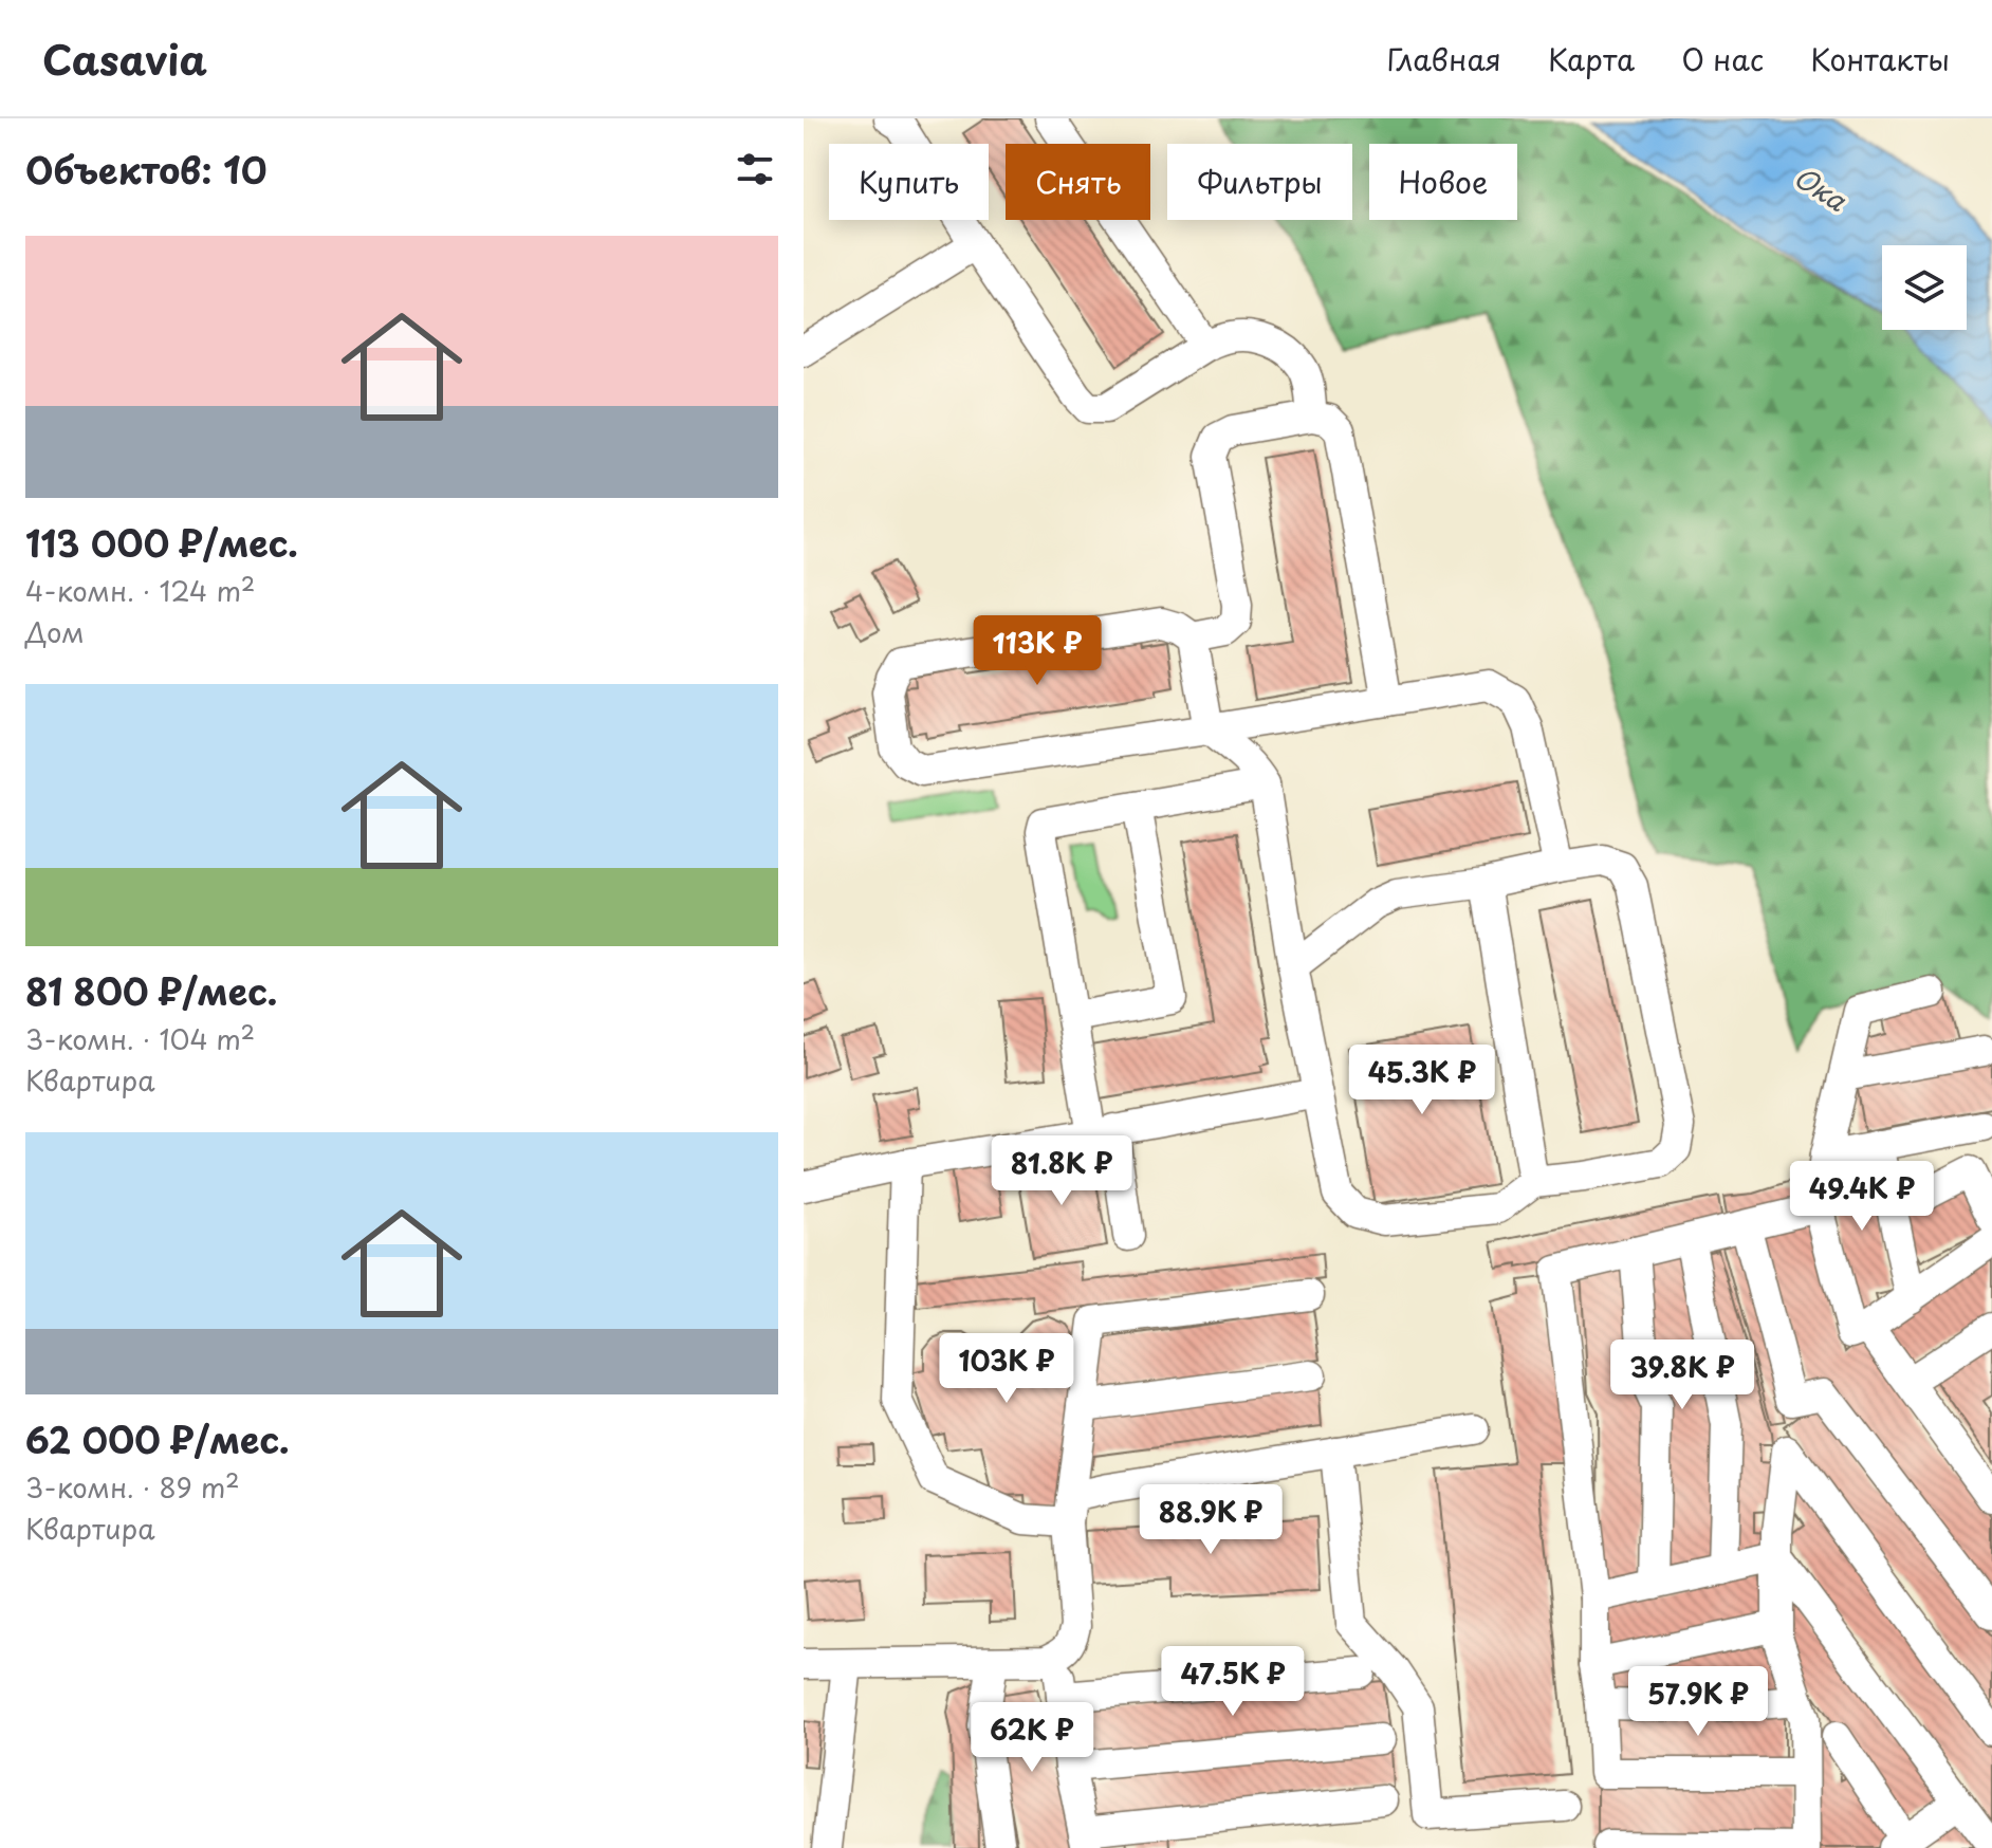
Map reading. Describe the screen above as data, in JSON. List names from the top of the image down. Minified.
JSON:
{"water":["Ока"],"page":{"header":"Casavia","nav":["Главная","Карта","О нас","Контакты"],"heading":"Объектов: 10","chip":["Купить","Снять","Фильтры","Новое"],"list":[{"name":"113 000 ₽/мес.","note":"4-комн. · 124 m² · Дом"},{"name":"81 800 ₽/мес.","note":"3-комн. · 104 m² · Квартира"},{"name":"62 000 ₽/мес.","note":"3-комн. · 89 m² · Квартира"}],"price":["113K ₽","45.3K ₽","81.8K ₽","49.4K ₽","103K ₽","39.8K ₽","88.9K ₽","47.5K ₽","57.9K ₽","62K ₽"]}}
